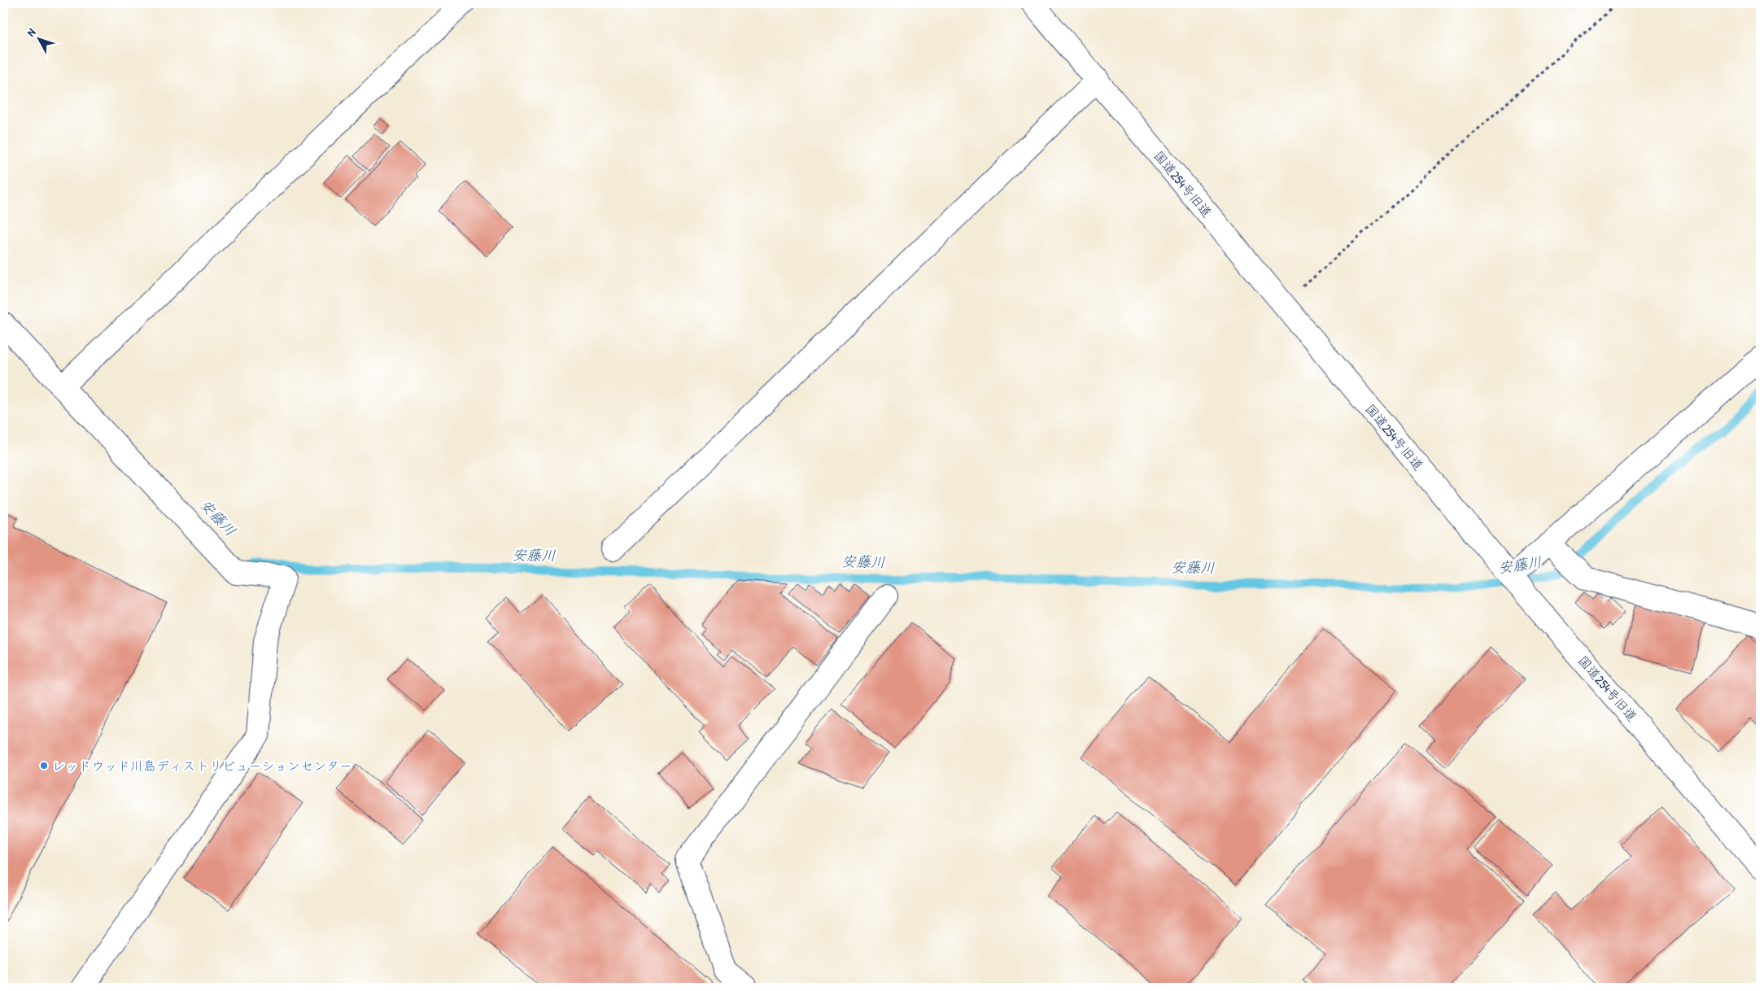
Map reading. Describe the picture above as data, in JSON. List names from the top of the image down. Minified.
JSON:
{"streets":{"street":["国道254号旧道"]},"water":["安藤川"],"places":["レッドウッド川島ディストリビューションセンター"],"north":"top left"}
